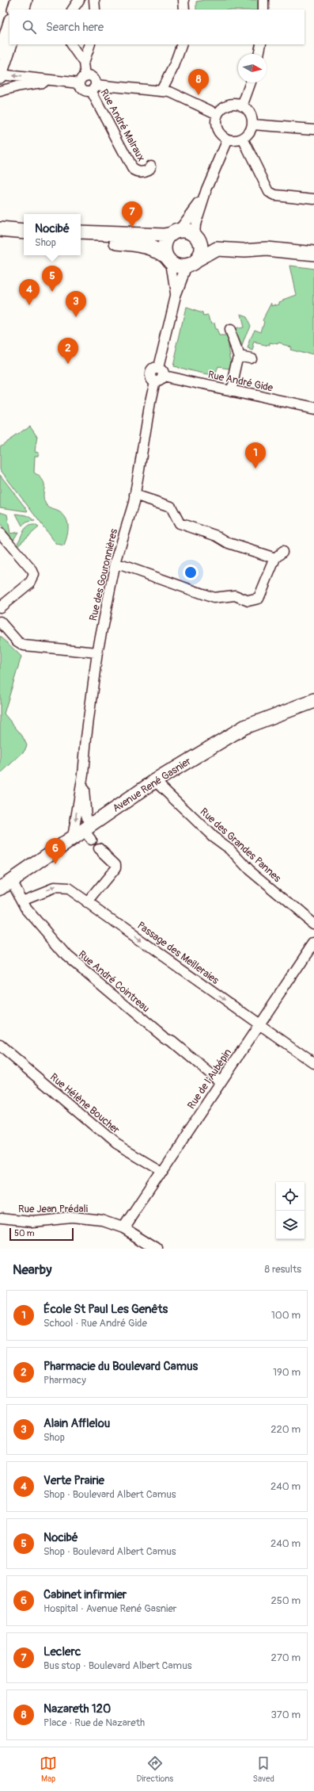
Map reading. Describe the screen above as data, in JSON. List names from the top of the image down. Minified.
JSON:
{"streets":{"main road":["Avenue René Gasnier"],"street":["Rue André Malraux","Rue André Gide","Rue des Gouronnières","Rue des Grandes Pannes","Passage des Meilleraies","Rue André Cointreau","Rue de l'Aubépin","Rue Hélène Boucher","Rue Jean Prédali"]},"crossings":[["Rue André Gide","Rue des Gouronnières"],["Rue des Gouronnières","Avenue René Gasnier"],["Avenue René Gasnier","Rue des Grandes Pannes"],["Avenue René Gasnier","Rue André Cointreau"],["Passage des Meilleraies","Rue André Cointreau"],["Passage des Meilleraies","Rue de l'Aubépin"],["Rue André Cointreau","Rue de l'Aubépin"],["Rue de l'Aubépin","Rue Hélène Boucher"],["Rue de l'Aubépin","Rue Jean Prédali"]],"one_way":["Passage des Meilleraies"],"scale_bar":"50 m","north":"right","page":{"search":"Search here","pins":["8","7","5","4","3","2","1","6"],"popup":["Nocibé","Shop"],"scale":"50 m","heading":["Nearby","8 results"],"list":[{"mark":"1","name":"École St Paul Les Genêts","note":"School · Rue André Gide","value":"100 m"},{"mark":"2","name":"Pharmacie du Boulevard Camus","note":"Pharmacy","value":"190 m"},{"mark":"3","name":"Alain Afflelou","note":"Shop","value":"220 m"},{"mark":"4","name":"Verte Prairie","note":"Shop · Boulevard Albert Camus","value":"240 m"},{"mark":"5","name":"Nocibé","note":"Shop · Boulevard Albert Camus","value":"240 m"},{"mark":"6","name":"Cabinet infirmier","note":"Hospital · Avenue René Gasnier","value":"250 m"},{"mark":"7","name":"Leclerc","note":"Bus stop · Boulevard Albert Camus","value":"270 m"},{"mark":"8","name":"Nazareth 120","note":"Place · Rue de Nazareth","value":"370 m"}],"nav":["Map","Directions","Saved"]}}
